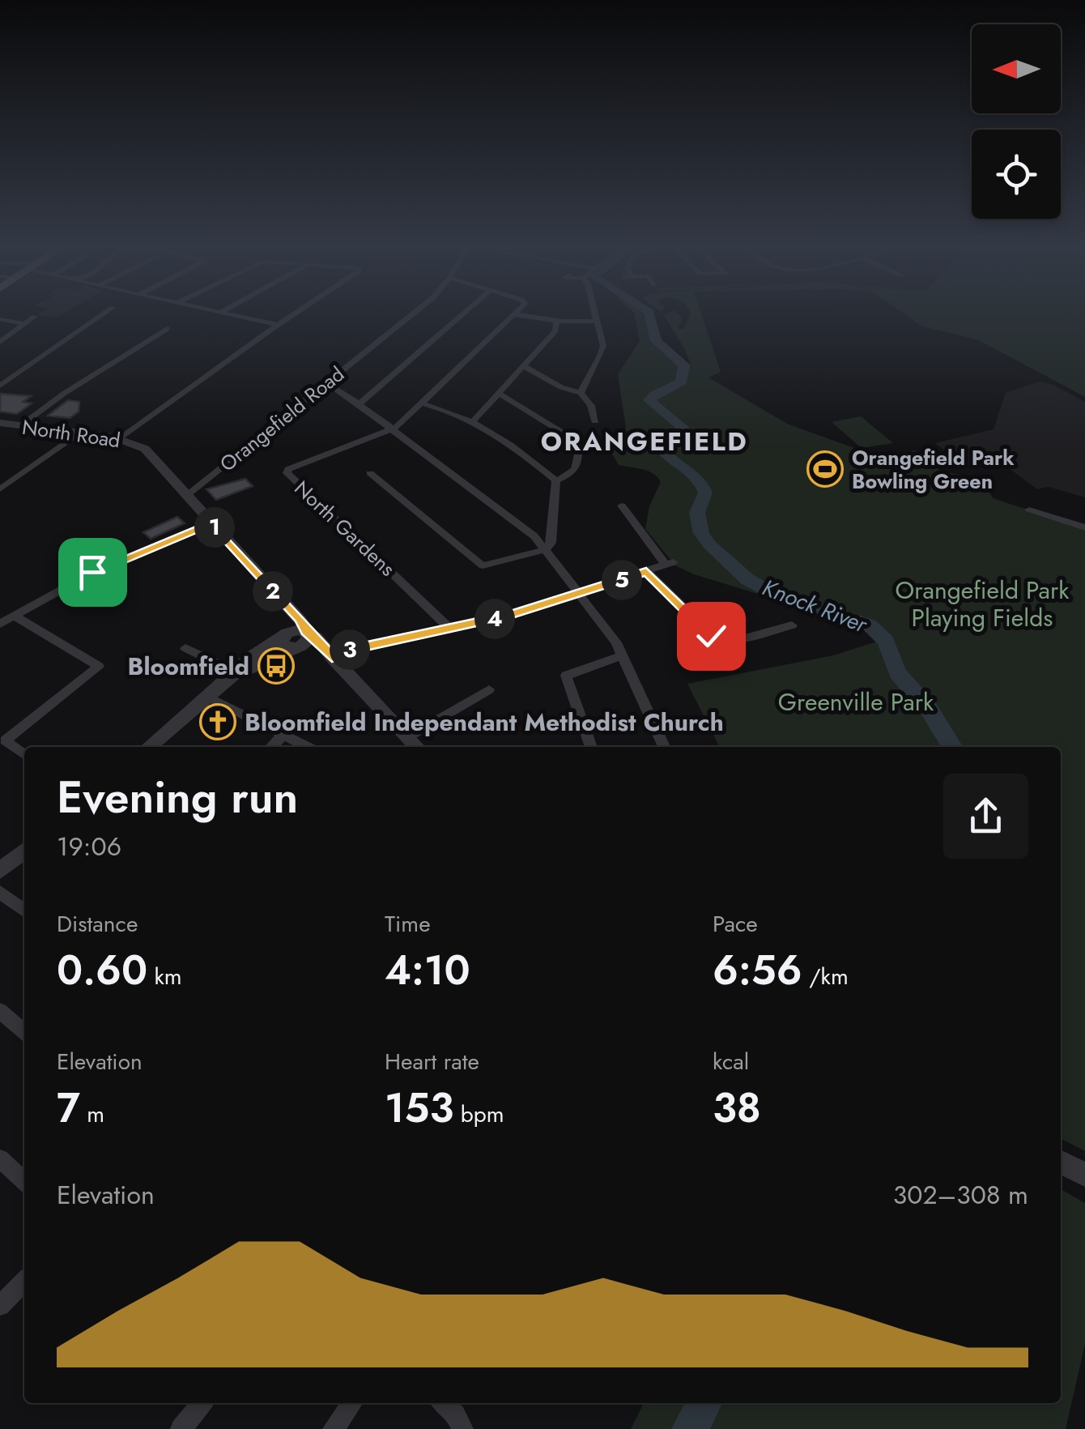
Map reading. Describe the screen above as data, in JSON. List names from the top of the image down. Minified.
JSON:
{"streets":{"street":["Orangefield Road","North Road","North Gardens"]},"crossings":[["Orangefield Road","North Road"]],"districts":["ORANGEFIELD"],"water":["Knock River"],"parks":["Orangefield Park Playing Fields","Greenville Park"],"places":{"sports":["Orangefield Park Bowling Green"],"bus stop":["Bloomfield"],"church":["Bloomfield Independant Methodist Church"]},"north":"left","page":{"pins":["1","5","2","4","3"],"heading":["Evening run","19:06"],"stats":[["Distance","0.60 km"],["Time","4:10"],["Pace","6:56 /km"],["Elevation","7 m"],["Heart rate","153 bpm"],["kcal","38"]],"chart":["Elevation","302–308 m"]}}
